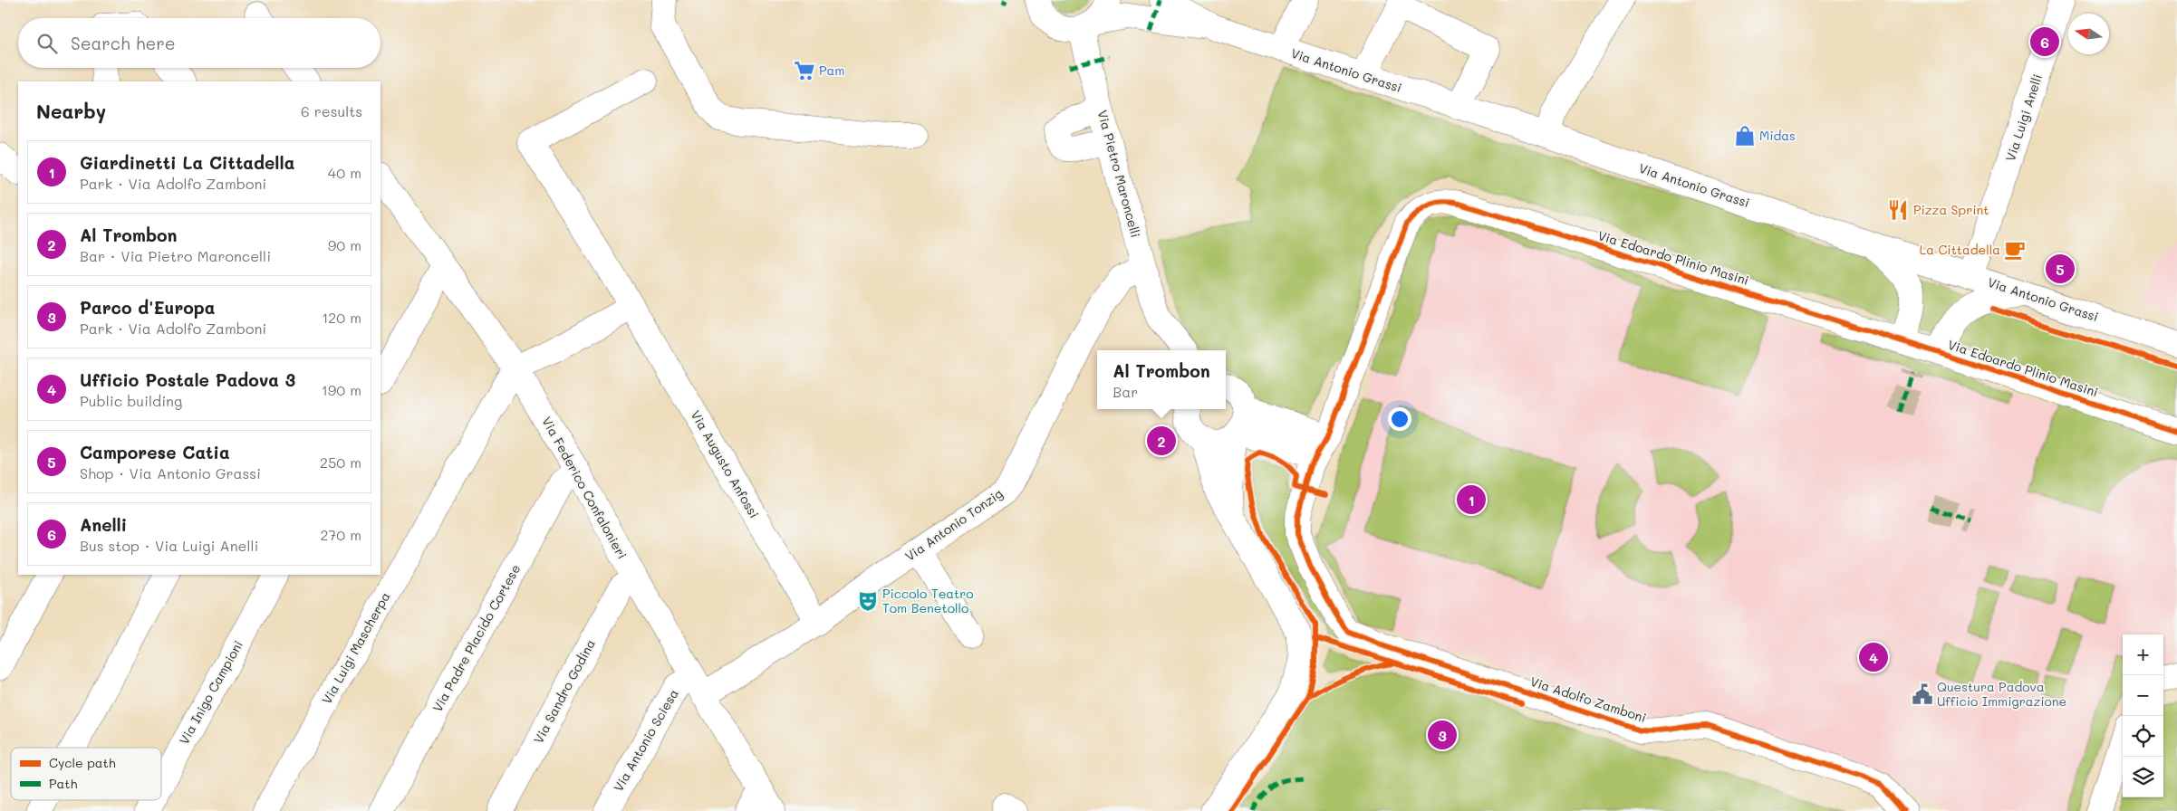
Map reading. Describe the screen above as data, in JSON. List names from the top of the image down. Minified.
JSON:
{"streets":{"street":["Via Antonio Grassi","Via Luigi Anelli","Via Pietro Maroncelli","Via Edoardo Plinio Masini","Via Augusto Anfossi","Via Federico Confalonieri","Via Antonio Tonzig","Via Padre Placido Cortese","Via Luigi Mascherpa","Via Sandro Godina","Via Inigo Campioni","Via Adolfo Zamboni","Via Antonio Sciesa"]},"crossings":[["Via Antonio Grassi","Via Luigi Anelli"],["Via Antonio Grassi","Via Pietro Maroncelli"],["Via Antonio Grassi","Via Edoardo Plinio Masini"],["Via Pietro Maroncelli","Via Antonio Tonzig"],["Via Edoardo Plinio Masini","Via Adolfo Zamboni"],["Via Augusto Anfossi","Via Antonio Tonzig"],["Via Federico Confalonieri","Via Antonio Tonzig"],["Via Federico Confalonieri","Via Padre Placido Cortese"],["Via Federico Confalonieri","Via Luigi Mascherpa"],["Via Federico Confalonieri","Via Sandro Godina"],["Via Federico Confalonieri","Via Antonio Sciesa"],["Via Antonio Tonzig","Via Antonio Sciesa"]],"places":{"supermarket":["Pam"],"shop":["Midas"],"restaurant":["Pizza Sprint"],"cafe":["La Cittadella"],"theatre":["Piccolo Teatro Tom Benetollo"],"public building":["Questura Padova Ufficio Immigrazione"]},"legend":["Cycle path","Path"],"north":"left","page":{"search":"Search here","pins":["6","5","2","1","4","3"],"heading":["Nearby","6 results"],"list":[{"mark":"1","name":"Giardinetti La Cittadella","note":"Park · Via Adolfo Zamboni","value":"40 m"},{"mark":"2","name":"Al Trombon","note":"Bar · Via Pietro Maroncelli","value":"90 m"},{"mark":"3","name":"Parco d'Europa","note":"Park · Via Adolfo Zamboni","value":"120 m"},{"mark":"4","name":"Ufficio Postale Padova 3","note":"Public building","value":"190 m"},{"mark":"5","name":"Camporese Catia","note":"Shop · Via Antonio Grassi","value":"250 m"},{"mark":"6","name":"Anelli","note":"Bus stop · Via Luigi Anelli","value":"270 m"}],"popup":["Al Trombon","Bar"],"map_buttons":["+","−"]}}
